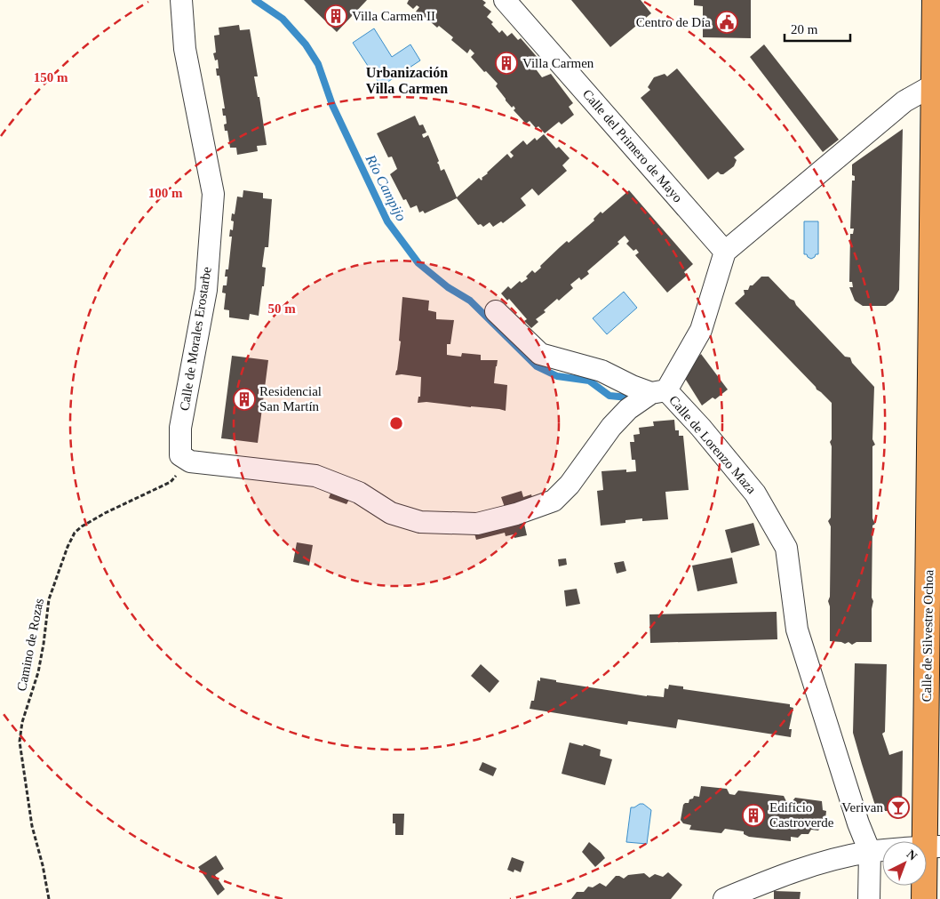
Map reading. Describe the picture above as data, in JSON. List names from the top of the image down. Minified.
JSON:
{"streets":{"highway":["Calle de Silvestre Ochoa"],"street":["Calle del Primero de Mayo","Calle de Morales Erostarbe","Calle de Lorenzo Maza"],"path":["Camino de Rozas"]},"crossings":[["Calle del Primero de Mayo","Calle de Lorenzo Maza"],["Calle de Morales Erostarbe","Camino de Rozas"]],"districts":["Urbanización Villa Carmen"],"water":["Río Campijo"],"places":{"building":["Villa Carmen II","Villa Carmen","Residencial San Martín","Edificio Castroverde"],"public building":["Centro de Día"],"bar":["Verivan"]},"scale_bar":"20 m","north":"top right","rings":["150 m","100 m","50 m"]}
